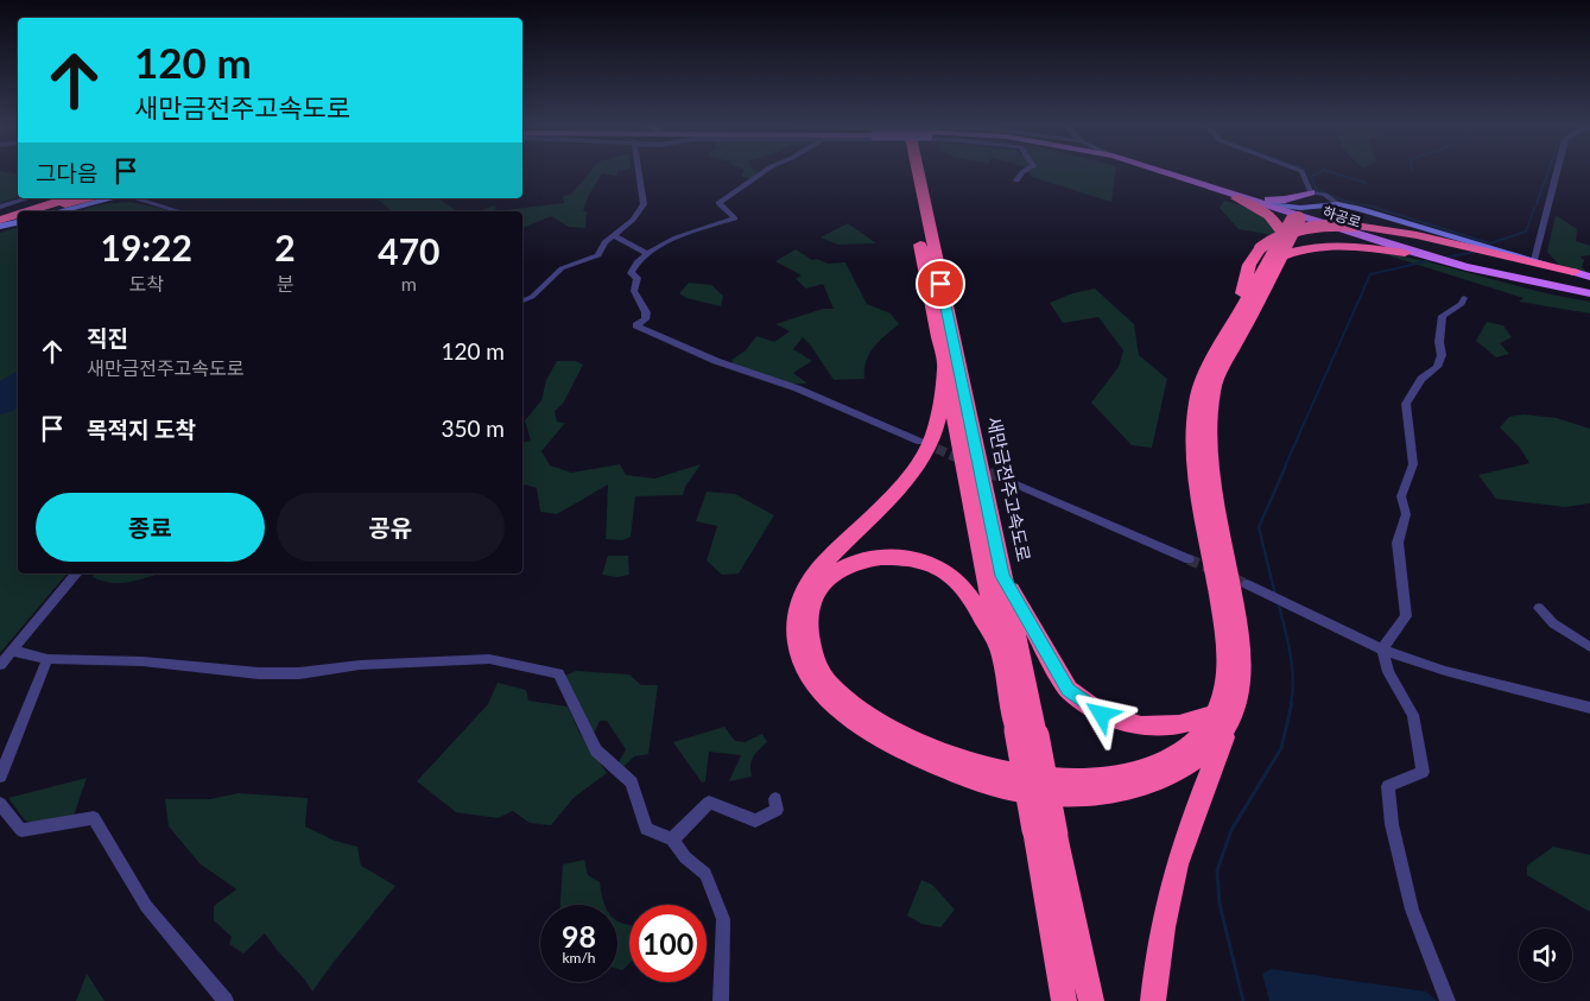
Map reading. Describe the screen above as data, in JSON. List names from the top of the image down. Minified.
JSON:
{"streets":{"highway":["새만금전주고속도로"],"main road":["하공로"]},"page":{"turn":["120 m","새만금전주고속도로"],"then":"그다음","eta":["19:22","도착","2","분","470","m"],"list":[{"name":"직진","note":"새만금전주고속도로","value":"120 m"},{"name":"목적지 도착","value":"350 m"}],"buttons":["종료","공유"],"speed":"98 km/h","limit":"100"}}
